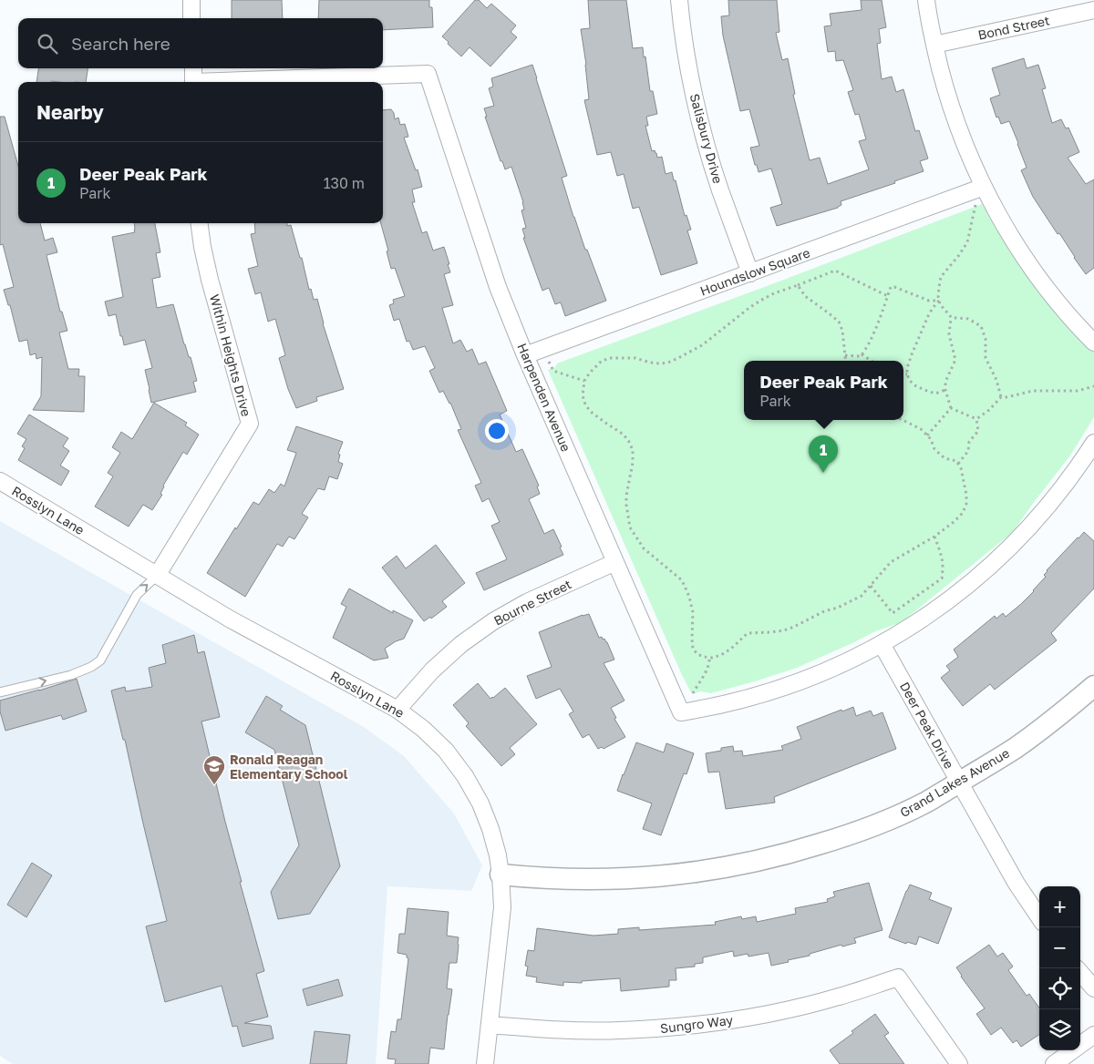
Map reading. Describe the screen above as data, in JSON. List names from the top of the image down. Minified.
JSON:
{"streets":{"street":["Bond Street","Salisbury Drive","Houndslow Square","Within Heights Drive","Harpenden Avenue","Rosslyn Lane","Bourne Street","Deer Peak Drive","Grand Lakes Avenue","Sungro Way"]},"crossings":[["Salisbury Drive","Houndslow Square"],["Houndslow Square","Harpenden Avenue"],["Within Heights Drive","Rosslyn Lane"],["Harpenden Avenue","Bourne Street"],["Rosslyn Lane","Bourne Street"],["Rosslyn Lane","Grand Lakes Avenue"],["Rosslyn Lane","Sungro Way"],["Deer Peak Drive","Grand Lakes Avenue"]],"places":{"school or university":["Ronald Reagan Elementary School"]},"page":{"search":"Search here","heading":"Nearby","list":[{"mark":"1","name":"Deer Peak Park","note":"Park","value":"130 m"}],"popup":["Deer Peak Park","Park"],"pins":"1","map_buttons":["+","−"]}}
